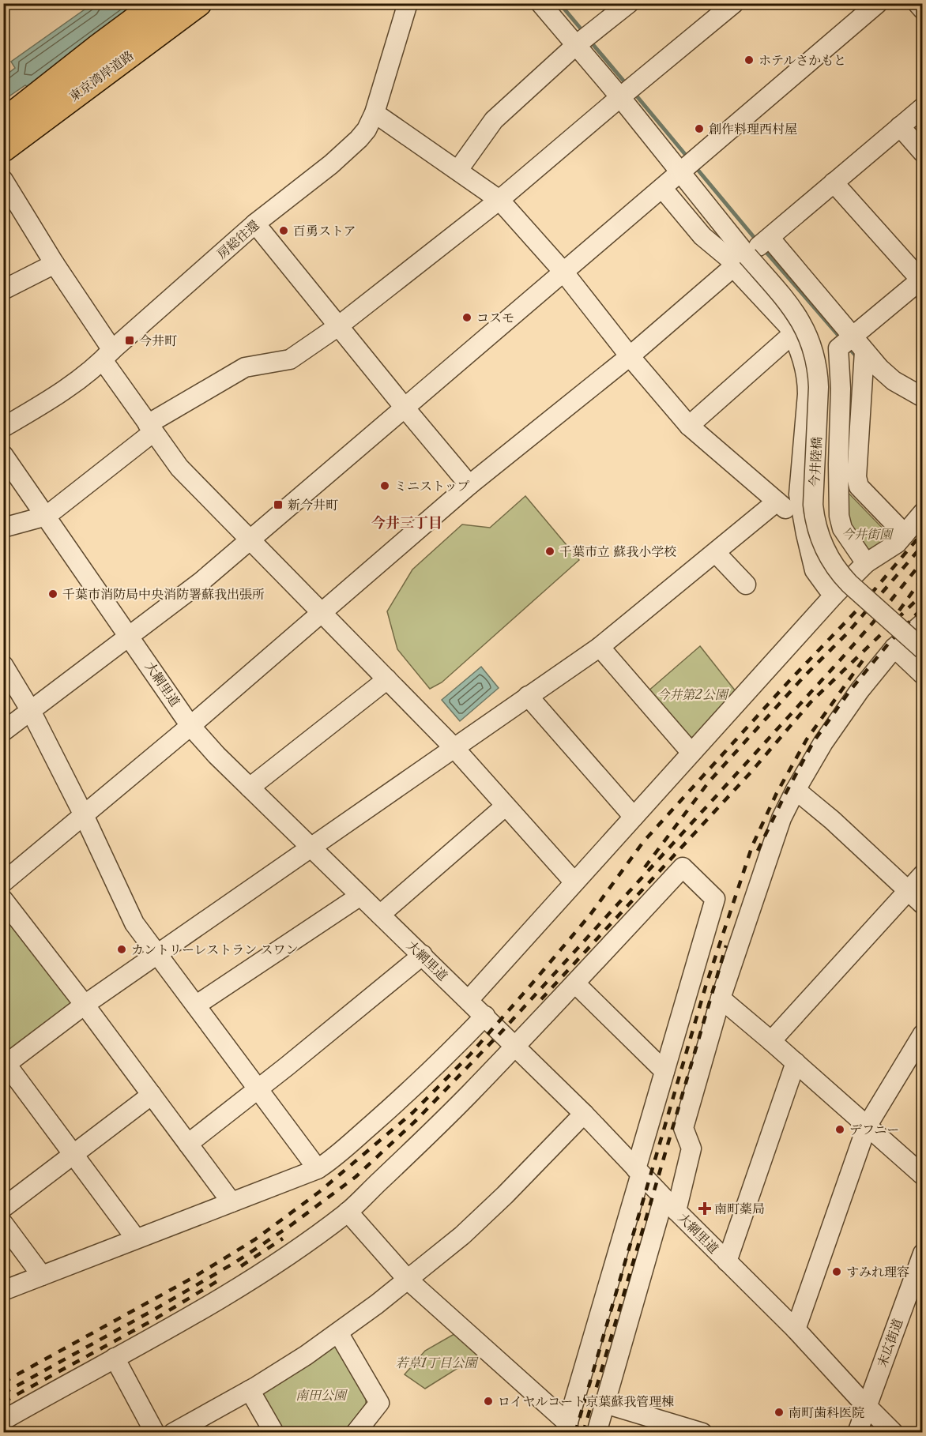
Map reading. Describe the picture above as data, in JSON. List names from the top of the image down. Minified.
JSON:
{"streets":{"highway":["東京湾岸道路"],"street":["房総往還","今井陸橋","大網里道","末広街道"]},"crossings":[["大網里道","末広街道"]],"districts":["今井三丁目"],"parks":["今井街園","今井第2公園","若草1丁目公園","南田公園"],"places":{"other":["ホテルさかもと","創作料理西村屋","百勇ストア","コスモ","ミニストップ","千葉市立 蘇我小学校","千葉市消防局中央消防署蘇我出張所","カントリーレストラン スワン","デフニー","すみれ理容","ロイヤルコート京葉蘇我管理棟","南町歯科医院"],"transit":["今井町","新今井町"],"health":["南町薬局"]}}
